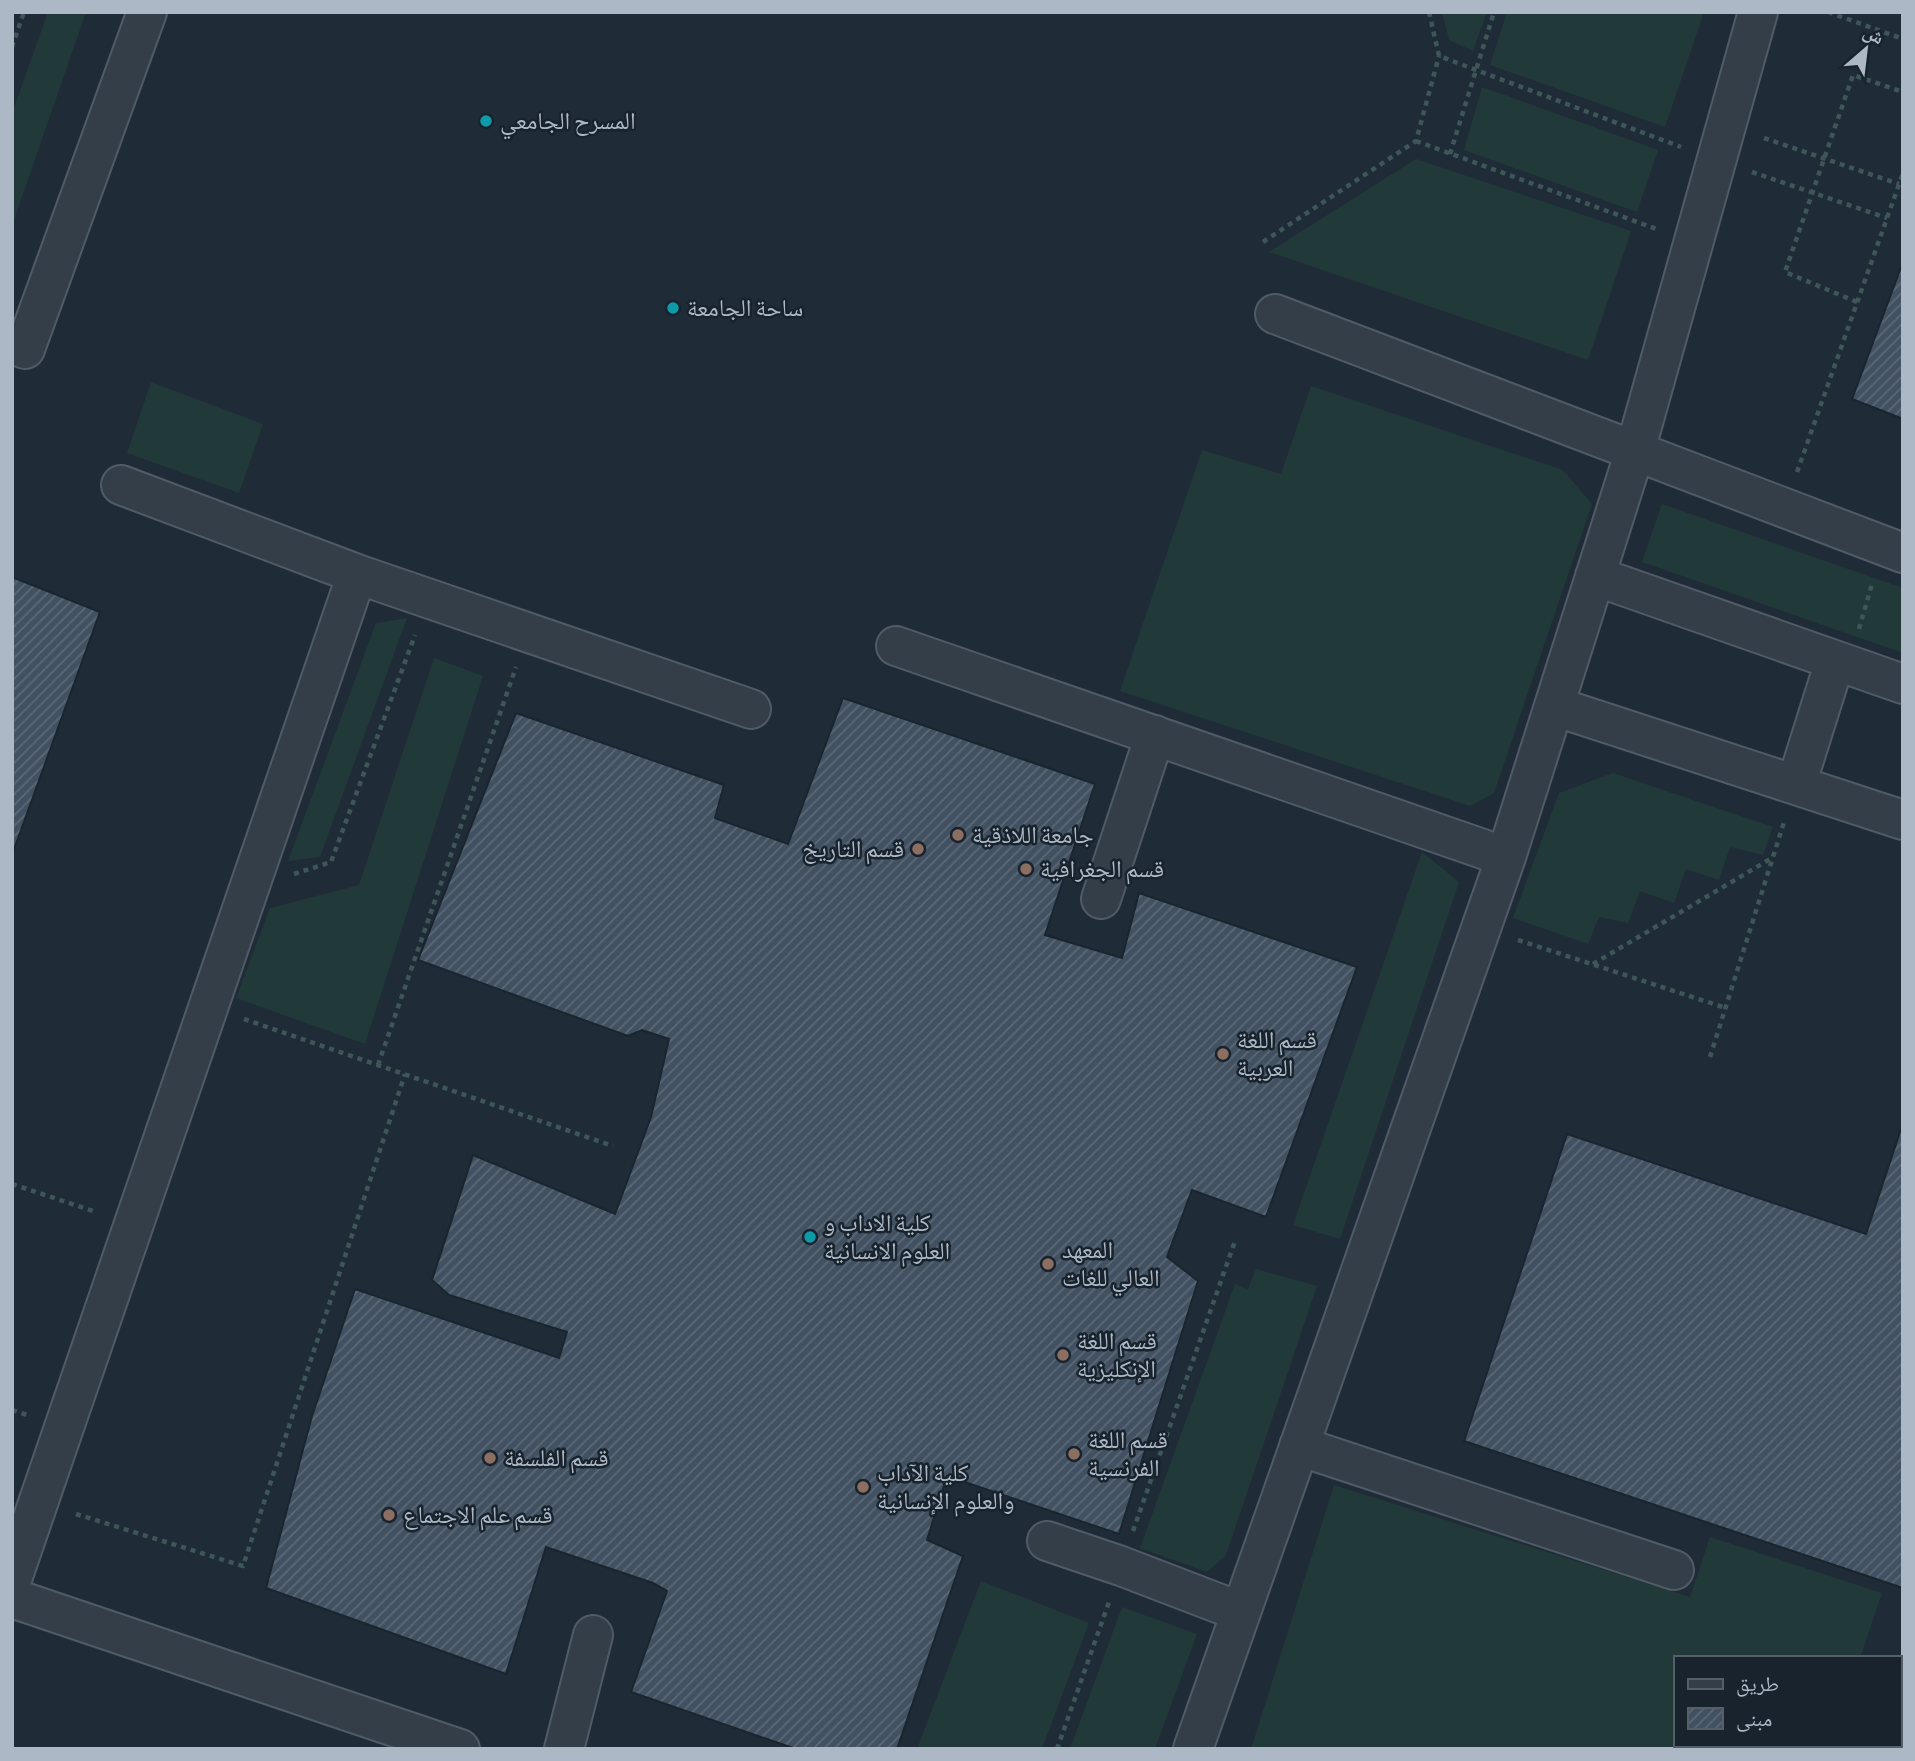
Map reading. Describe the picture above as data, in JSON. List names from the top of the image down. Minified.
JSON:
{"places":["المسرح الجامعي","ساحة الجامعة","جامعة اللاذقية","قسم التاريخ","قسم الجغرافية","قسم اللغة العربية","كلية الاداب و العلوم الانسانية","المعهد العالي للغات","قسم اللغة الإنكليزية","قسم اللغة الفرنسية","قسم الفلسفة","كلية الآداب والعلوم الإنسانية","قسم علم الاجتماع"],"legend":["طريق","مبنى"],"north":"top right"}
